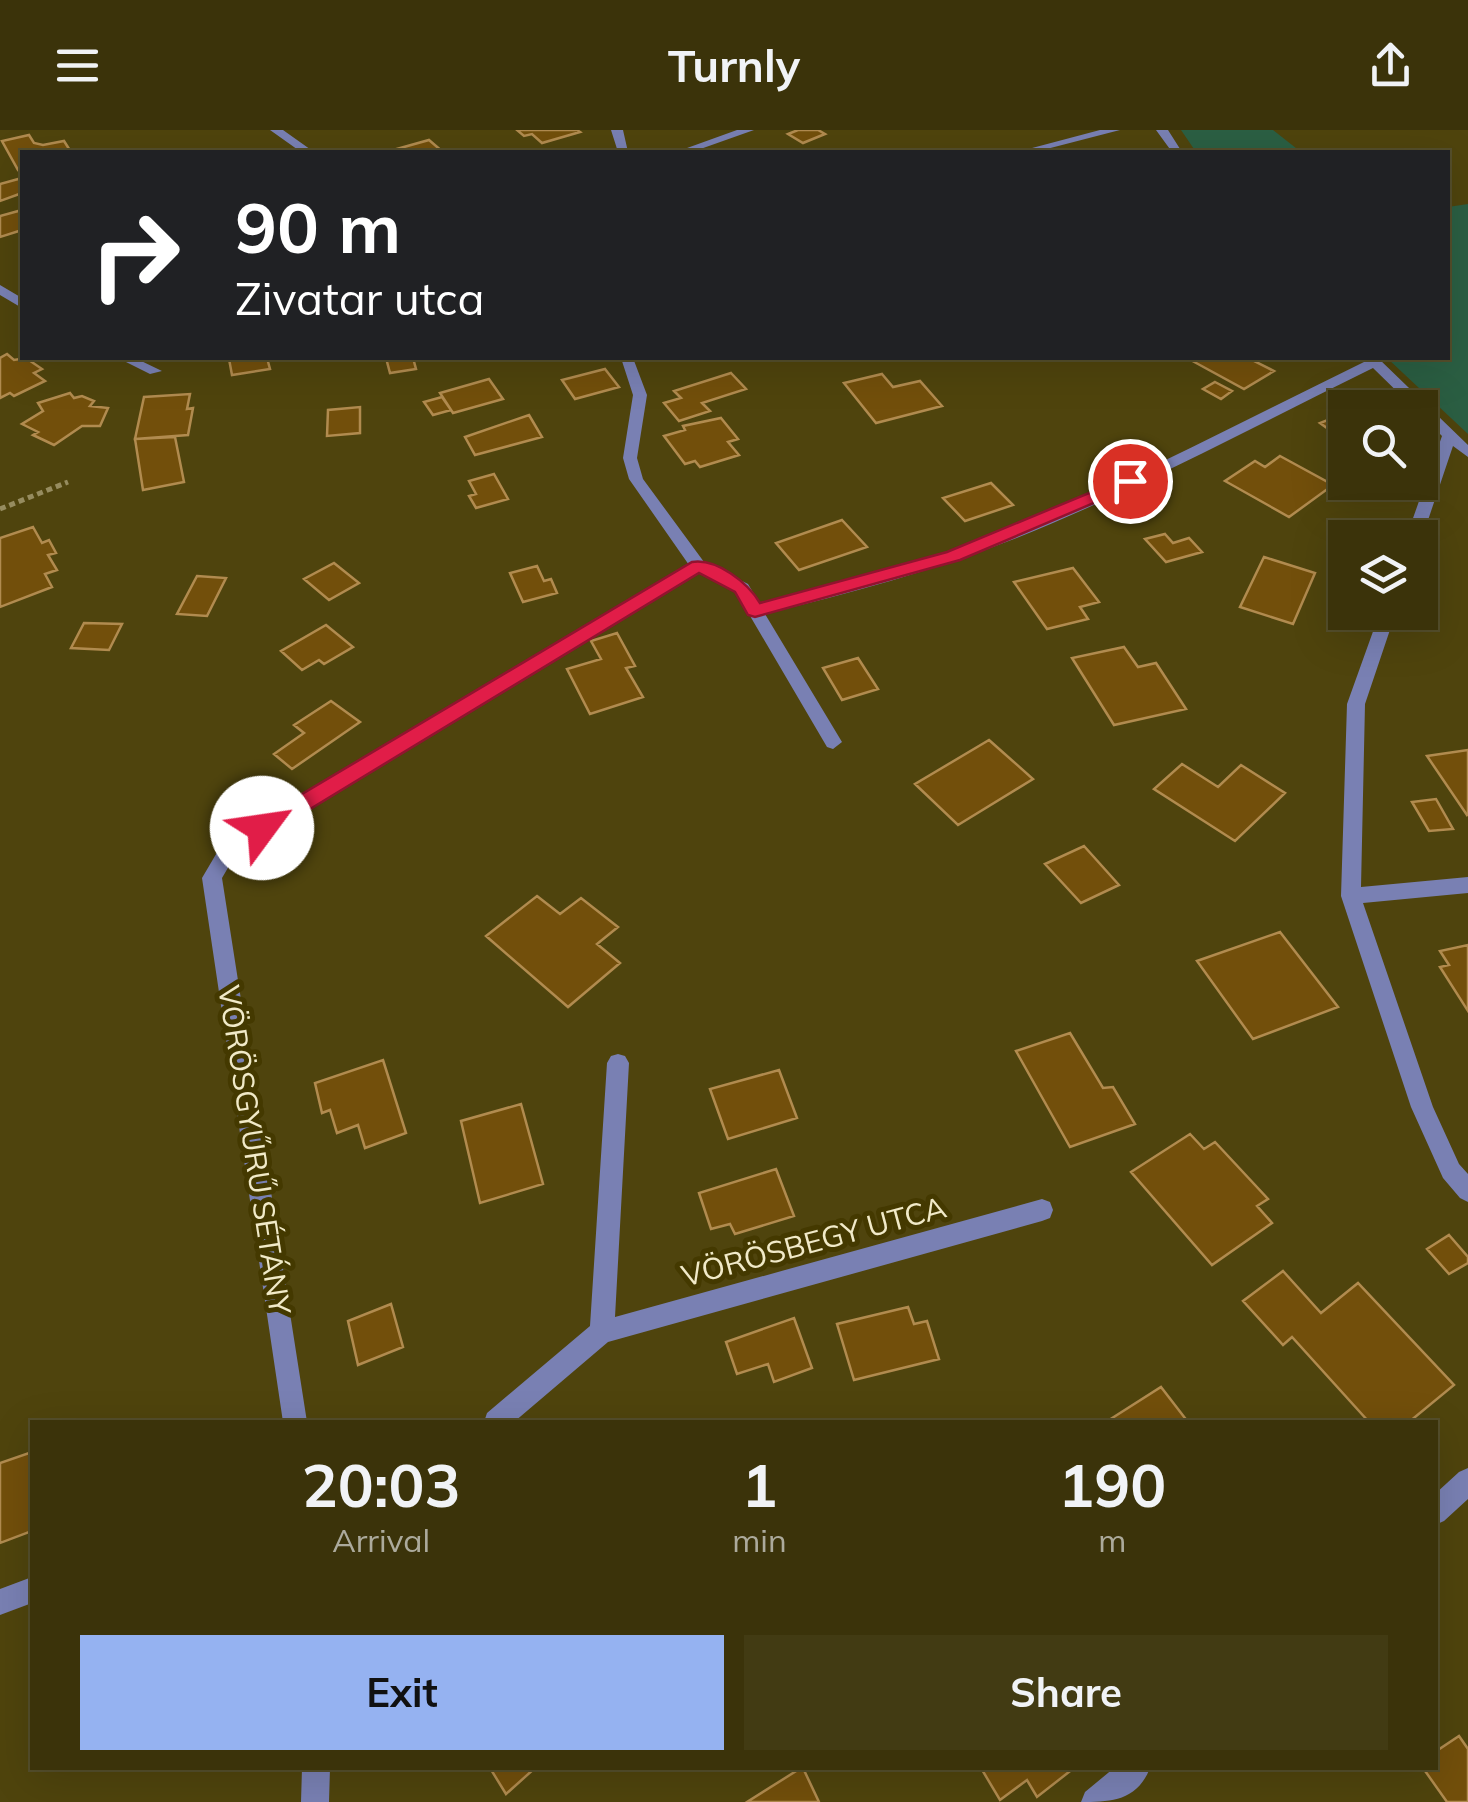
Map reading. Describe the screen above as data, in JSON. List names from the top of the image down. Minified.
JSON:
{"streets":{"street":["VÖRÖSGYŰRŰ SÉTÁNY","VÖRÖSBEGY UTCA"]},"page":{"header":"Turnly","turn":["90 m","Zivatar utca"],"eta":["20:03","Arrival","1","min","190","m"],"buttons":["Exit","Share"]}}
